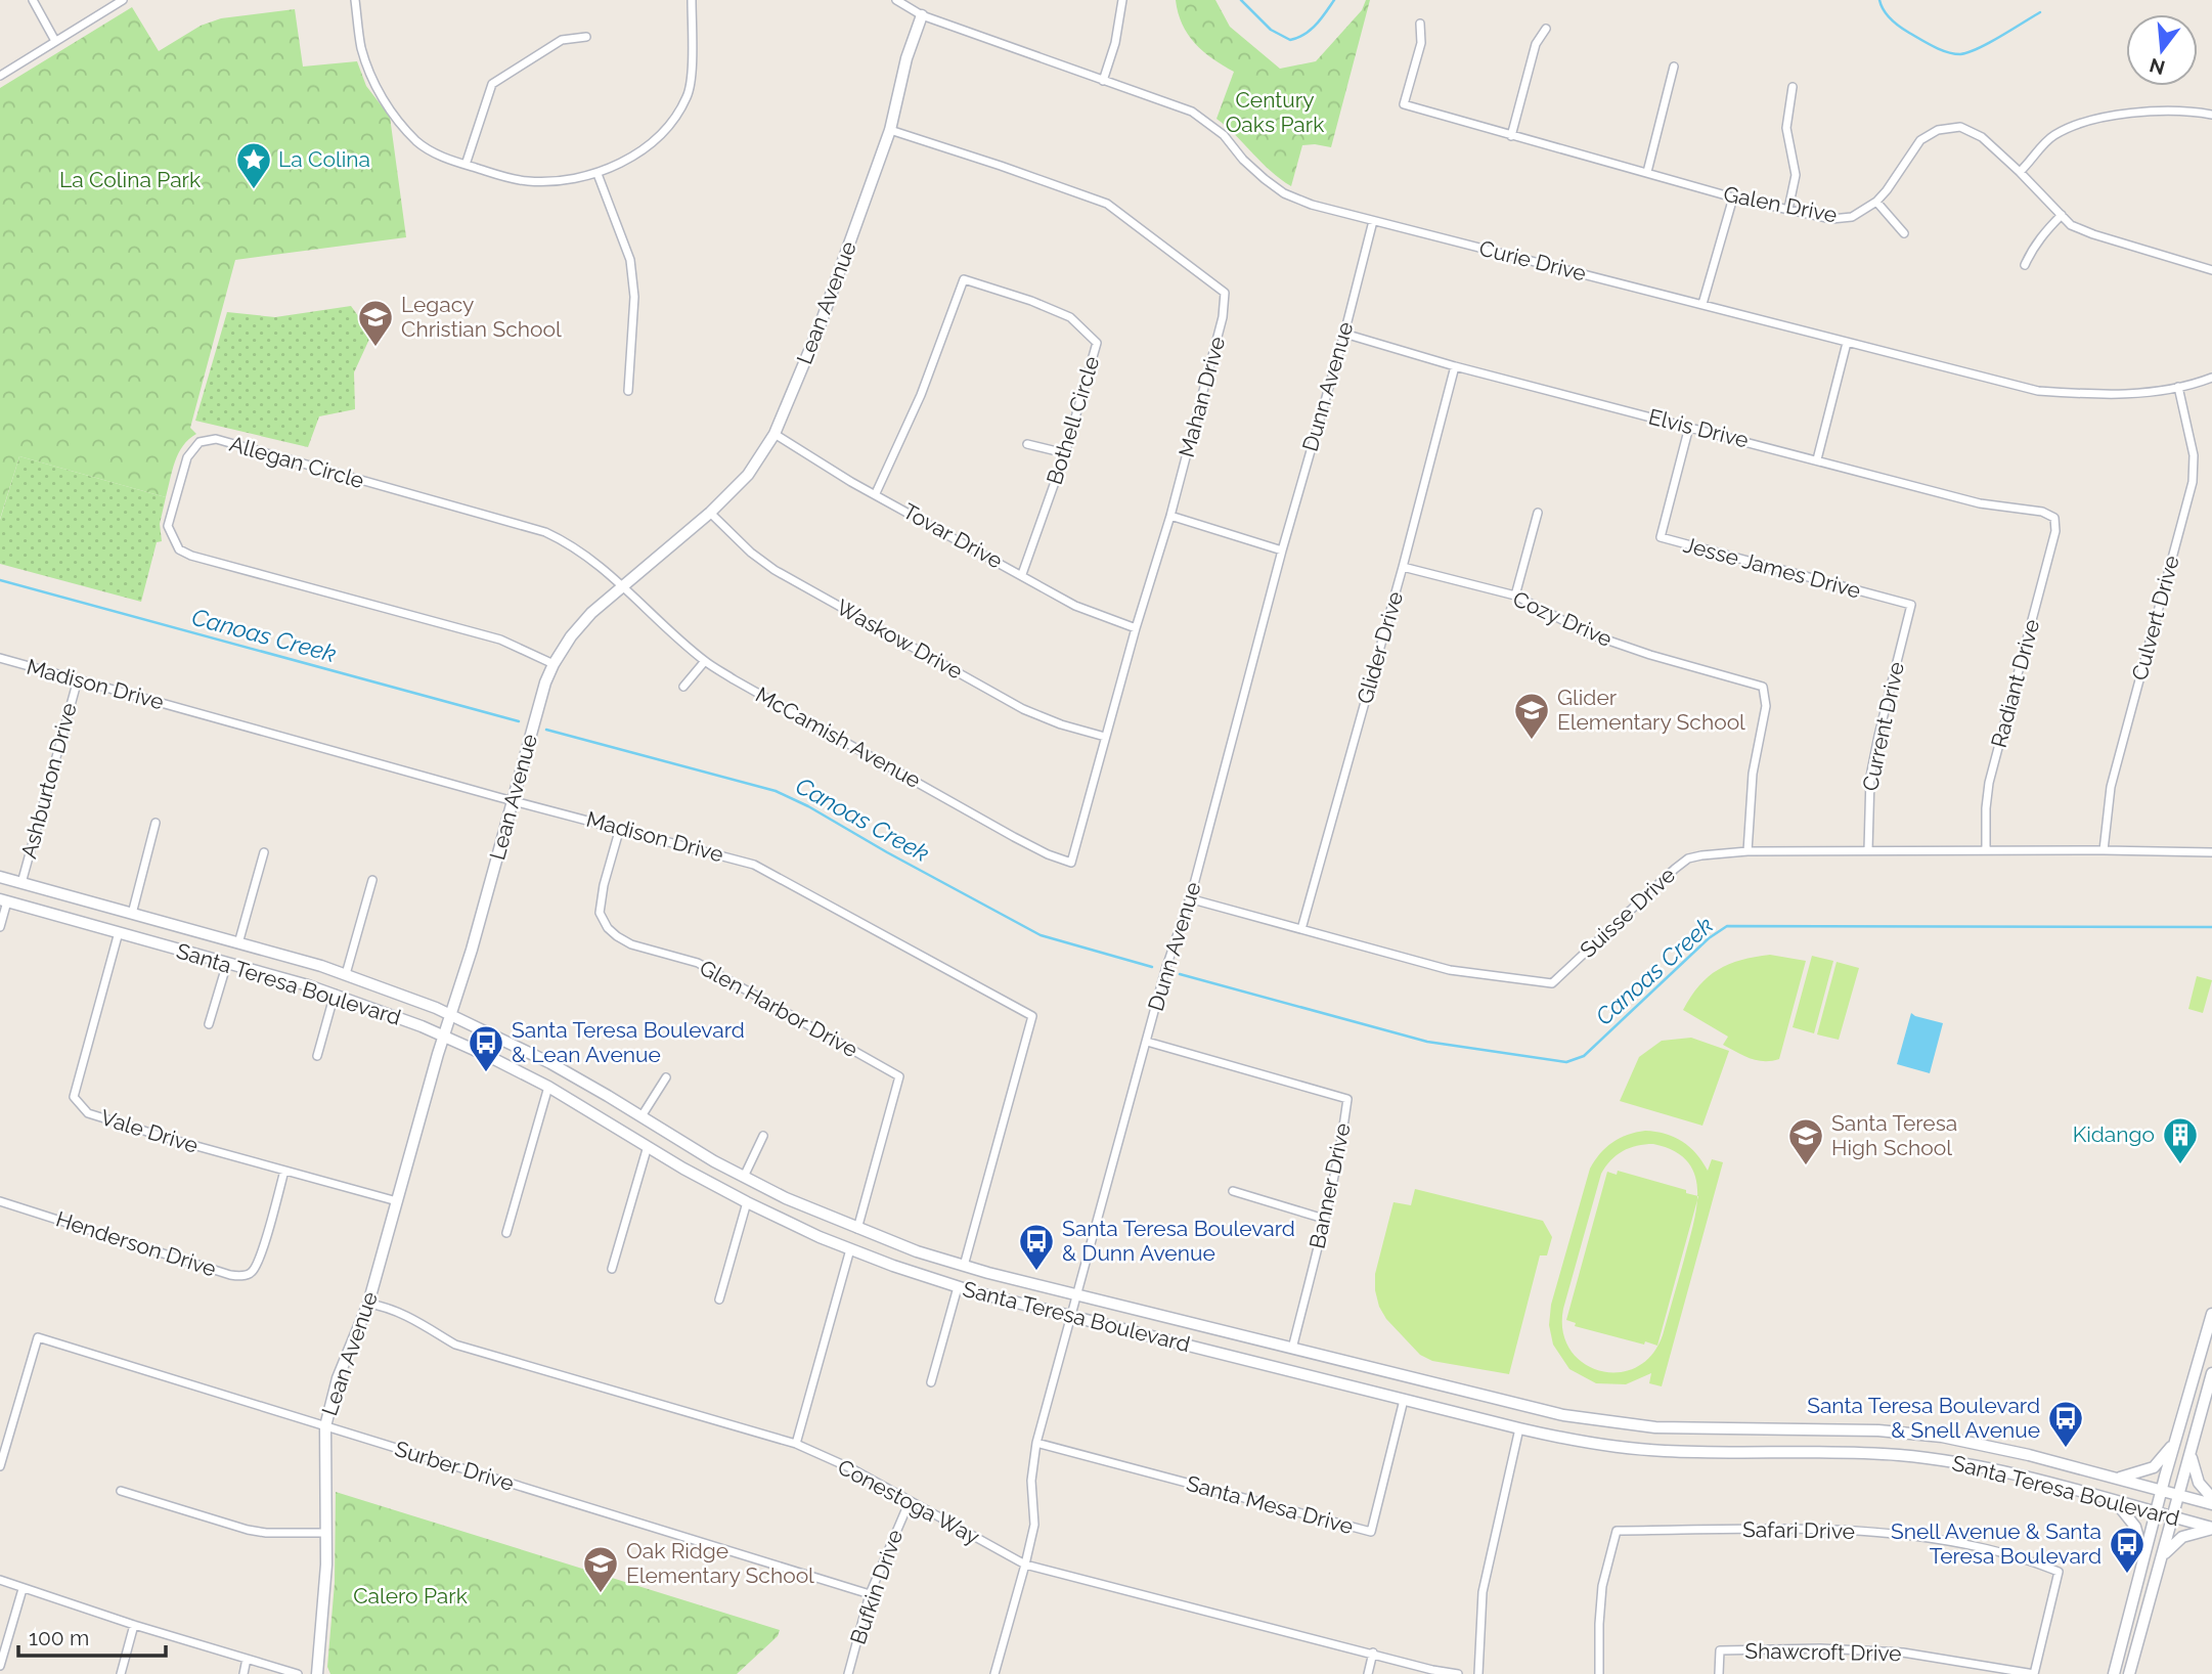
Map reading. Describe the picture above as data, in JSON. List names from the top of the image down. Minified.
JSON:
{"streets":{"main road":["Lean Avenue","Santa Teresa Boulevard"],"street":["Galen Drive","Curie Drive","Dunn Avenue","Mahan Drive","Bothell Circle","Elvis Drive","Allegan Circle","Tovar Drive","Jesse James Drive","Culvert Drive","Cozy Drive","Waskow Drive","Glider Drive","Radiant Drive","Madison Drive","Current Drive","McCamish Avenue","Ashburton Drive","Suisse Drive","Glen Harbor Drive","Vale Drive","Banner Drive","Henderson Drive","Surber Drive","Conestoga Way","Santa Mesa Drive","Safari Drive","Bufkin Drive","Shawcroft Drive"]},"crossings":[["Curie Drive","Lean Avenue"],["Curie Drive","Dunn Avenue"],["Curie Drive","Culvert Drive"],["Lean Avenue","Mahan Drive"],["Lean Avenue","Allegan Circle"],["Lean Avenue","Tovar Drive"],["Lean Avenue","Waskow Drive"],["Lean Avenue","Madison Drive"],["Lean Avenue","McCamish Avenue"],["Lean Avenue","Santa Teresa Boulevard"],["Lean Avenue","Vale Drive"],["Lean Avenue","Surber Drive"],["Lean Avenue","Conestoga Way"],["Dunn Avenue","Elvis Drive"],["Dunn Avenue","Suisse Drive"],["Dunn Avenue","Santa Teresa Boulevard"],["Dunn Avenue","Banner Drive"],["Dunn Avenue","Conestoga Way"],["Dunn Avenue","Santa Mesa Drive"],["Mahan Drive","Tovar Drive"],["Mahan Drive","Waskow Drive"],["Mahan Drive","McCamish Avenue"],["Bothell Circle","Tovar Drive"],["Elvis Drive","Jesse James Drive"],["Elvis Drive","Glider Drive"],["Elvis Drive","Radiant Drive"],["Allegan Circle","McCamish Avenue"],["Jesse James Drive","Current Drive"],["Culvert Drive","Suisse Drive"],["Cozy Drive","Glider Drive"],["Cozy Drive","Suisse Drive"],["Glider Drive","Suisse Drive"],["Radiant Drive","Suisse Drive"],["Madison Drive","Ashburton Drive"],["Madison Drive","Santa Teresa Boulevard"],["Madison Drive","Glen Harbor Drive"],["Current Drive","Suisse Drive"],["Ashburton Drive","Santa Teresa Boulevard"],["Santa Teresa Boulevard","Glen Harbor Drive"],["Santa Teresa Boulevard","Vale Drive"],["Santa Teresa Boulevard","Banner Drive"],["Santa Teresa Boulevard","Santa Mesa Drive"],["Vale Drive","Henderson Drive"],["Surber Drive","Bufkin Drive"],["Conestoga Way","Bufkin Drive"],["Safari Drive","Shawcroft Drive"]],"water":["Canoas Creek"],"parks":["Century Oaks Park","La Colina Park","Calero Park"],"places":{"place":["La Colina"],"school or university":["Legacy Christian School","Glider Elementary School","Santa Teresa High School","Oak Ridge Elementary School"],"bus stop":["Santa Teresa Boulevard & Lean Avenue","Santa Teresa Boulevard & Dunn Avenue","Santa Teresa Boulevard & Snell Avenue","Snell Avenue & Santa Teresa Boulevard"],"building":["Kidango"]},"scale_bar":"100 m","north":"bottom"}
